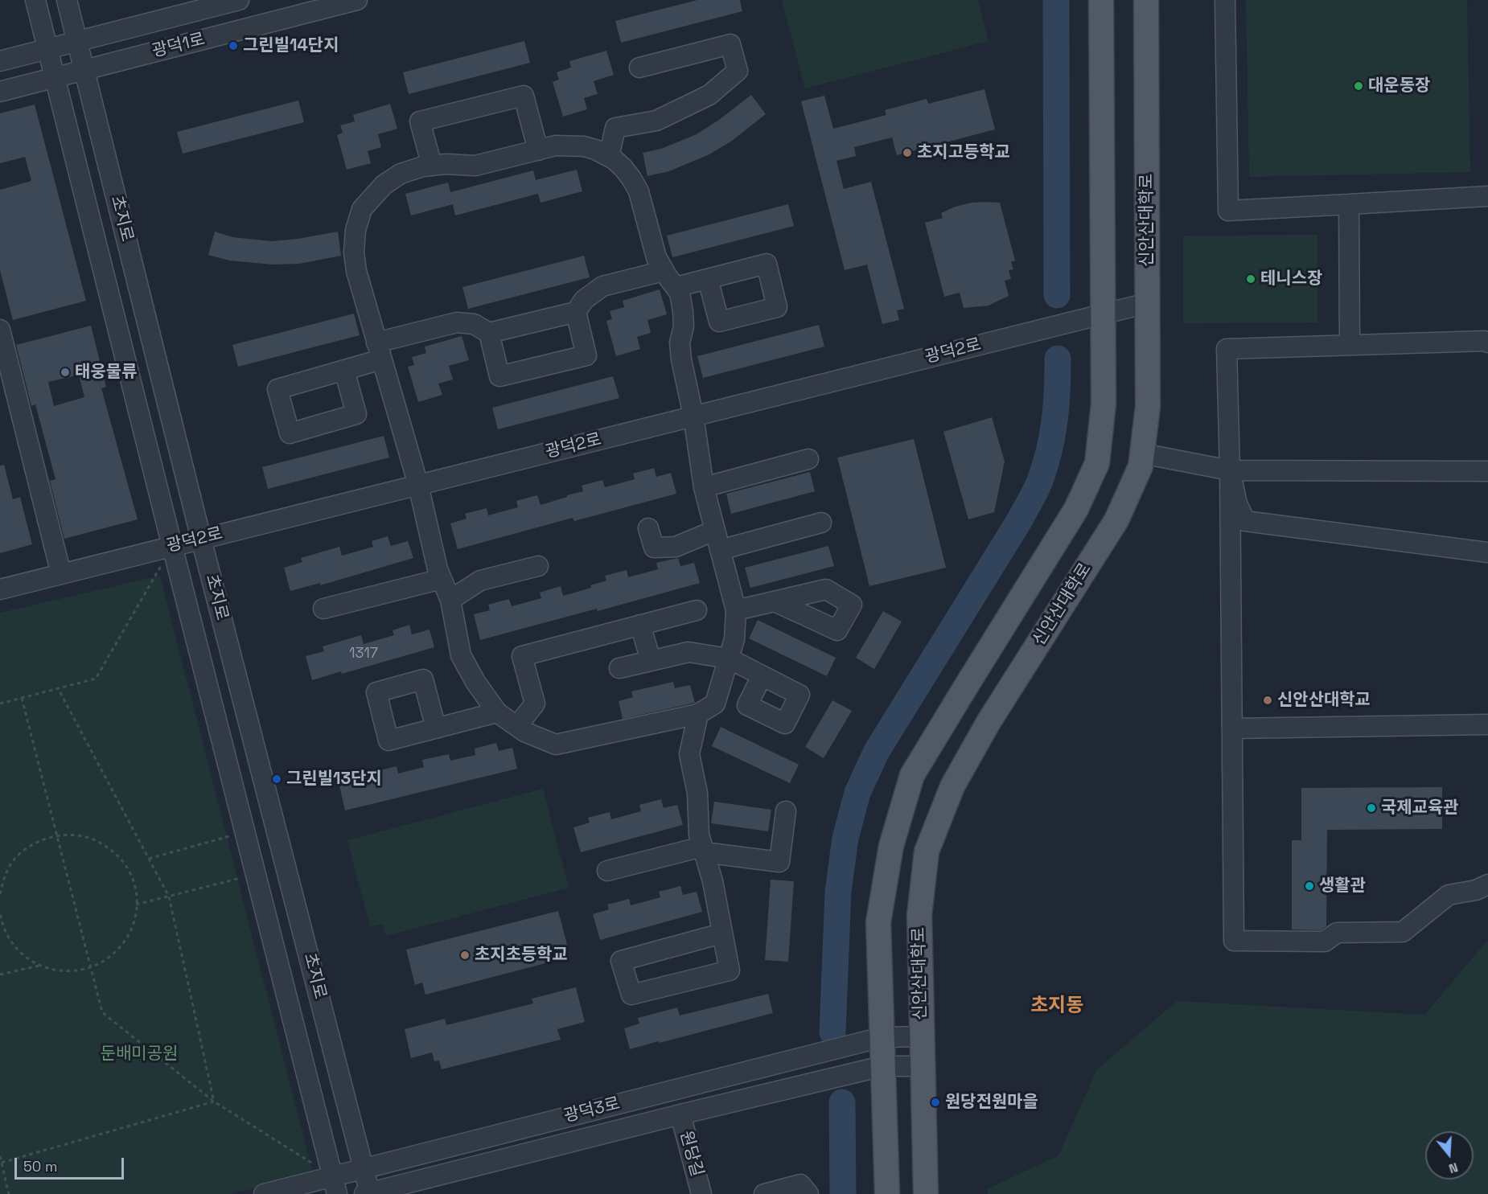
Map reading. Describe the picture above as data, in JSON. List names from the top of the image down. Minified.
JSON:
{"streets":{"main road":["신안산대학로"],"street":["광덕1로","초지로","광덕2로","광덕3로","원당길"]},"crossings":[["광덕1로","초지로"],["초지로","광덕2로"],["초지로","광덕3로"],["신안산대학로","광덕2로"],["신안산대학로","광덕3로"],["광덕3로","원당길"]],"districts":["초지동"],"parks":["둔배미공원"],"places":["그린빌14단지","대운동장","초지고등학교","테니스장","태웅물류","신안산대학교","그린빌13단지","국제교육관","생활관","초지초등학교","원당전원마을"],"house_numbers":["1317"],"scale_bar":"50 m","north":"bottom"}
